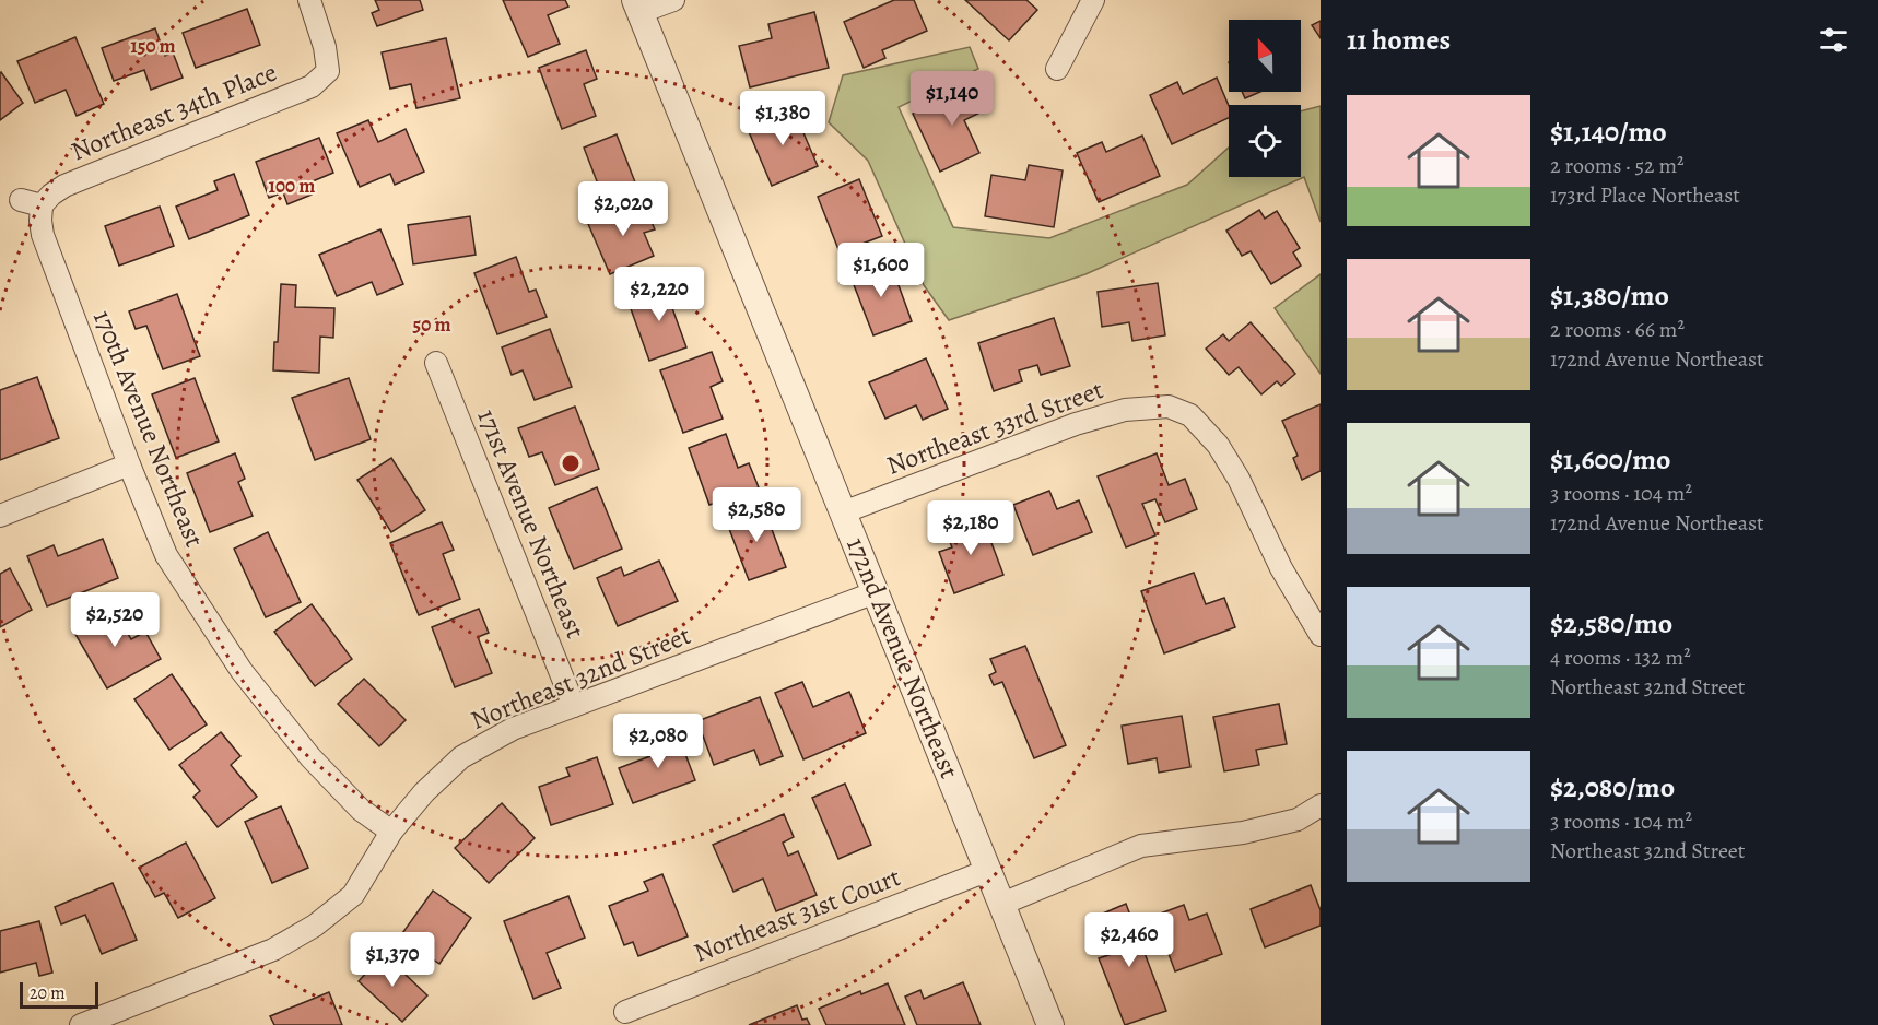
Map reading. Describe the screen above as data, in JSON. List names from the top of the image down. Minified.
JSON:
{"streets":{"street":["Northeast 34th Place","Northeast 33rd Street","170th Avenue Northeast","171st Avenue Northeast","172nd Avenue Northeast","Northeast 32nd Street","Northeast 31st Court"]},"crossings":[["Northeast 34th Place","170th Avenue Northeast"],["Northeast 33rd Street","172nd Avenue Northeast"],["170th Avenue Northeast","Northeast 32nd Street"],["171st Avenue Northeast","Northeast 32nd Street"],["172nd Avenue Northeast","Northeast 32nd Street"],["172nd Avenue Northeast","Northeast 31st Court"]],"scale_bar":"20 m","north":"top","page":{"heading":"11 homes","price":["$1,140","$1,380","$2,020","$1,600","$2,220","$2,580","$2,180","$2,520","$2,080","$2,460","$1,370"],"list":[{"name":"$1,140/mo","note":"2 rooms · 52 m² · 173rd Place Northeast"},{"name":"$1,380/mo","note":"2 rooms · 66 m² · 172nd Avenue Northeast"},{"name":"$1,600/mo","note":"3 rooms · 104 m² · 172nd Avenue Northeast"},{"name":"$2,580/mo","note":"4 rooms · 132 m² · Northeast 32nd Street"},{"name":"$2,080/mo","note":"3 rooms · 104 m² · Northeast 32nd Street"}],"scale":"20 m"},"rings":["150 m","100 m","50 m"]}
